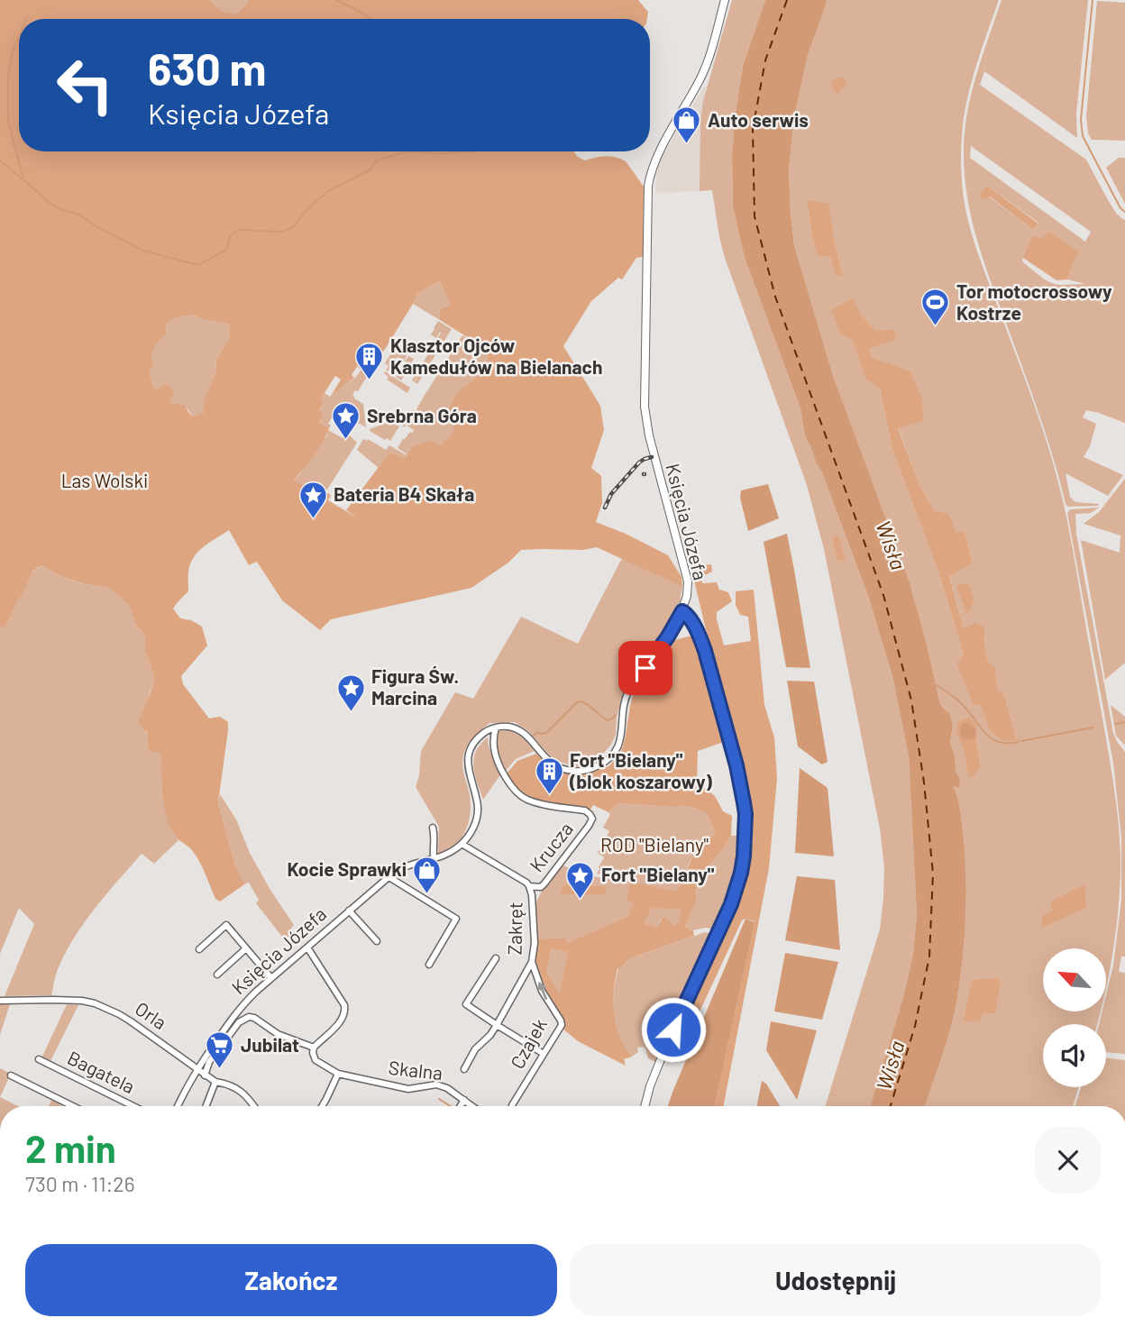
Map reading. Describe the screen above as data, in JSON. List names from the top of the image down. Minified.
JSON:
{"streets":{"main road":["Księcia Józefa"],"street":["Krucza","Zakręt","Orla","Czajek","Skalna","Bagatela"]},"crossings":[["Księcia Józefa","Krucza"],["Księcia Józefa","Zakręt"],["Księcia Józefa","Orla"],["Krucza","Zakręt"],["Zakręt","Czajek"]],"one_way":["Czajek"],"water":["Wisła"],"parks":["Las Wolski","ROD \"Bielany\""],"places":{"shop":["Auto serwis","Kocie Sprawki"],"sports":["Tor motocrossowy Kostrze"],"building":["Klasztor Ojców Kamedułów na Bielanach","Fort \"Bielany\" (blok koszarowy)"],"place":["Srebrna Góra","Bateria B4 Skała","Figura Św. Marcina","Fort \"Bielany\""],"supermarket":["Jubilat"]},"north":"top left","page":{"turn":["630 m","Księcia Józefa"],"heading":["2 min","730 m · 11:26"],"buttons":["Zakończ","Udostępnij"]}}
